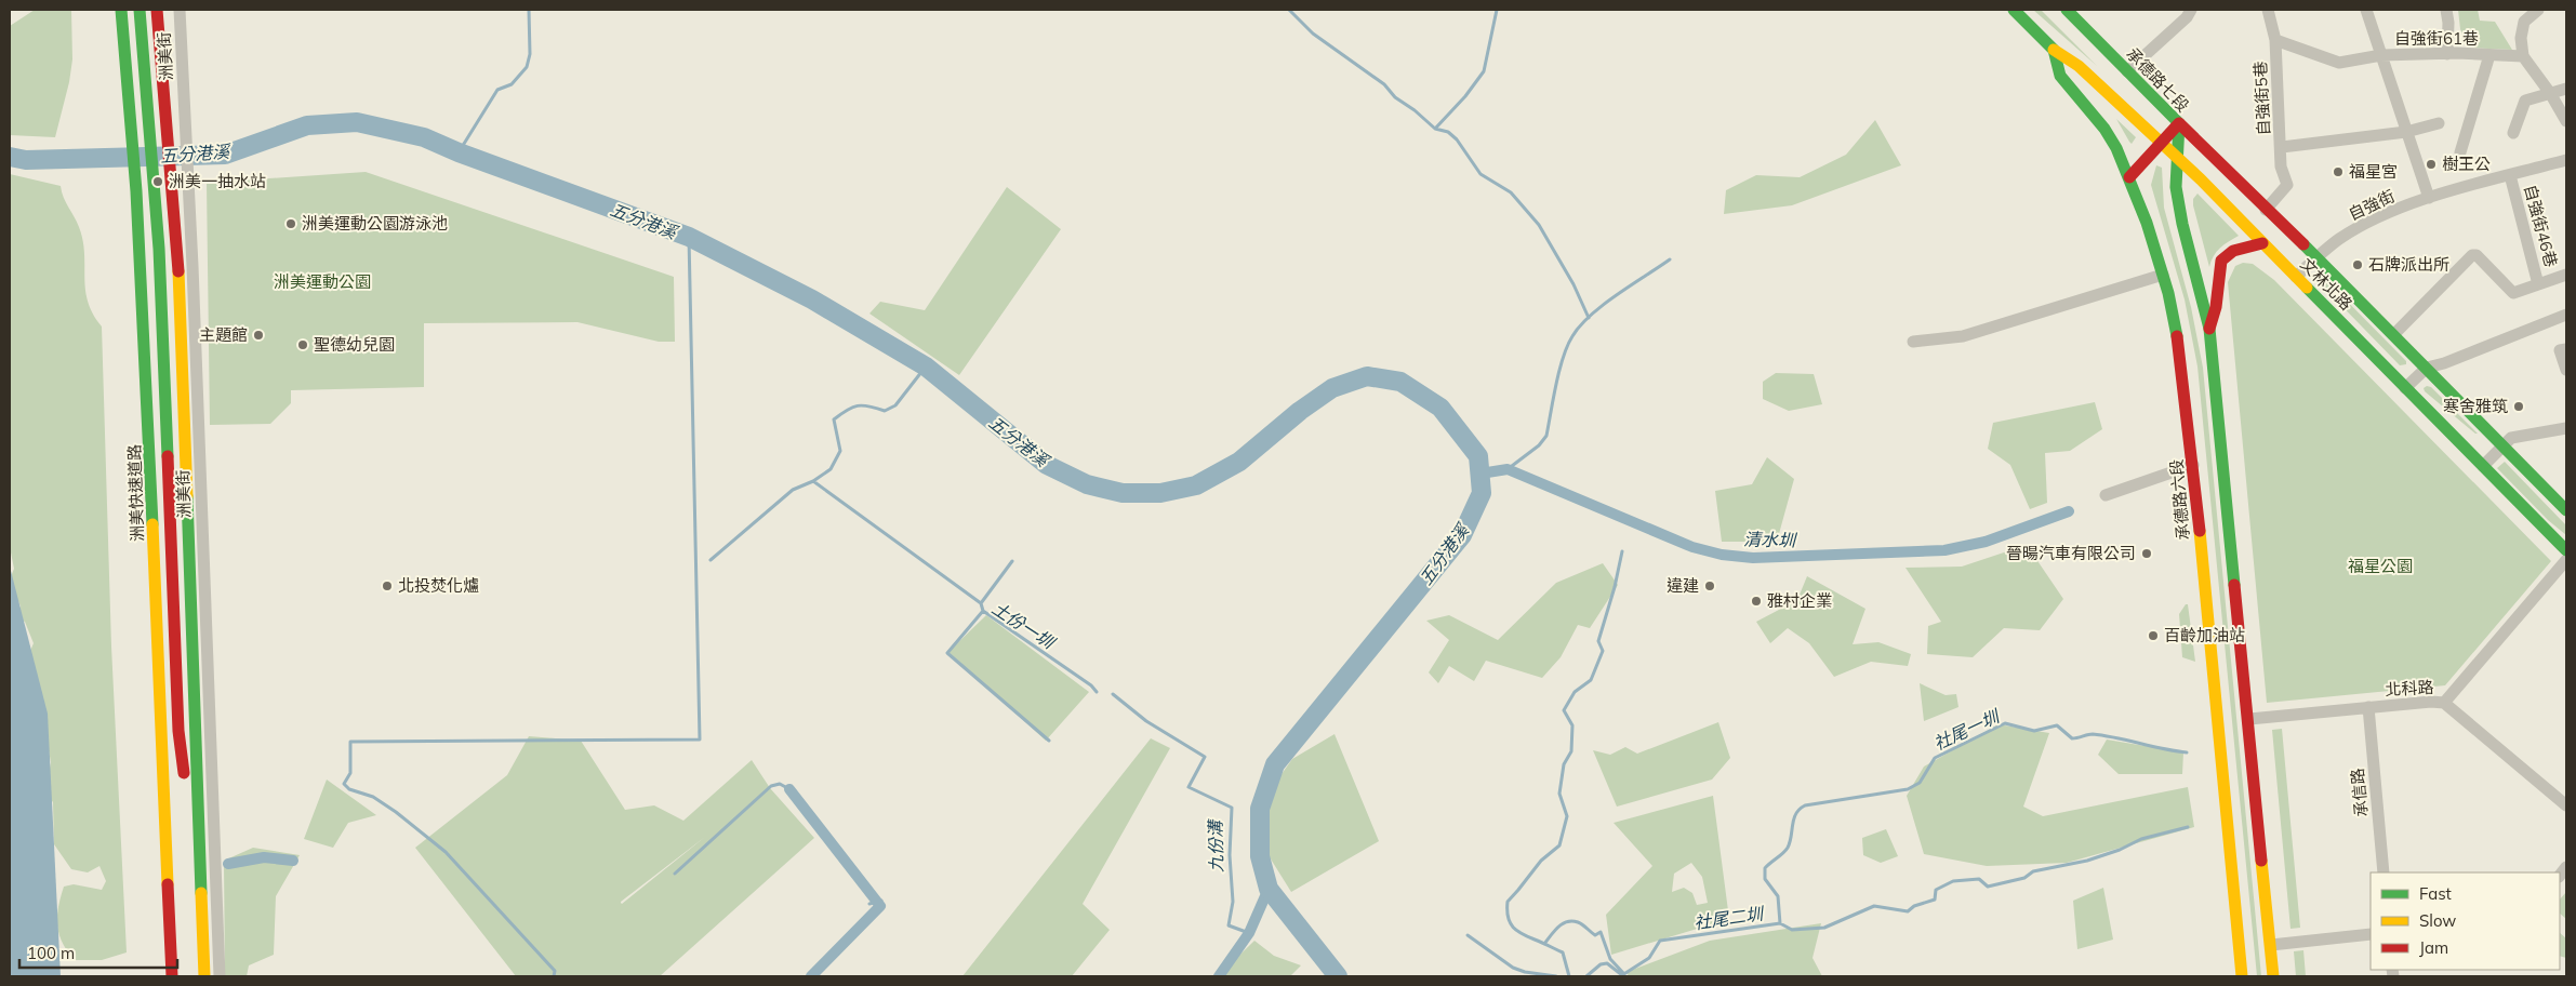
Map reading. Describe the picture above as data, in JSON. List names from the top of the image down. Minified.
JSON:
{"streets":{"main road":["承德路七段","文林北路","洲美快速道路","承德路六段"],"street":["自強街61巷","洲美街","自強街5巷","自強街","自強街46巷","北科路","承信路"]},"crossings":[["自強街61巷","自強街5巷"],["承德路七段","文林北路"],["自強街5巷","文林北路"],["自強街","自強街46巷"],["自強街","文林北路"],["自強街46巷","文林北路"],["文林北路","承德路六段"],["北科路","承信路"]],"water":["五分港溪","清水圳","土份一圳","社尾一圳","九份溝","社尾二圳"],"parks":["洲美運動公園","福星公園"],"places":["樹王公","福星宮","洲美一抽水站","洲美運動公園游泳池","石牌派出所","主題館","聖德幼兒園","寒舍雅筑","晉暘汽車有限公司","北投焚化爐","違建","雅村企業","百齡加油站"],"legend":["Fast","Slow","Jam"],"scale_bar":"100 m"}
